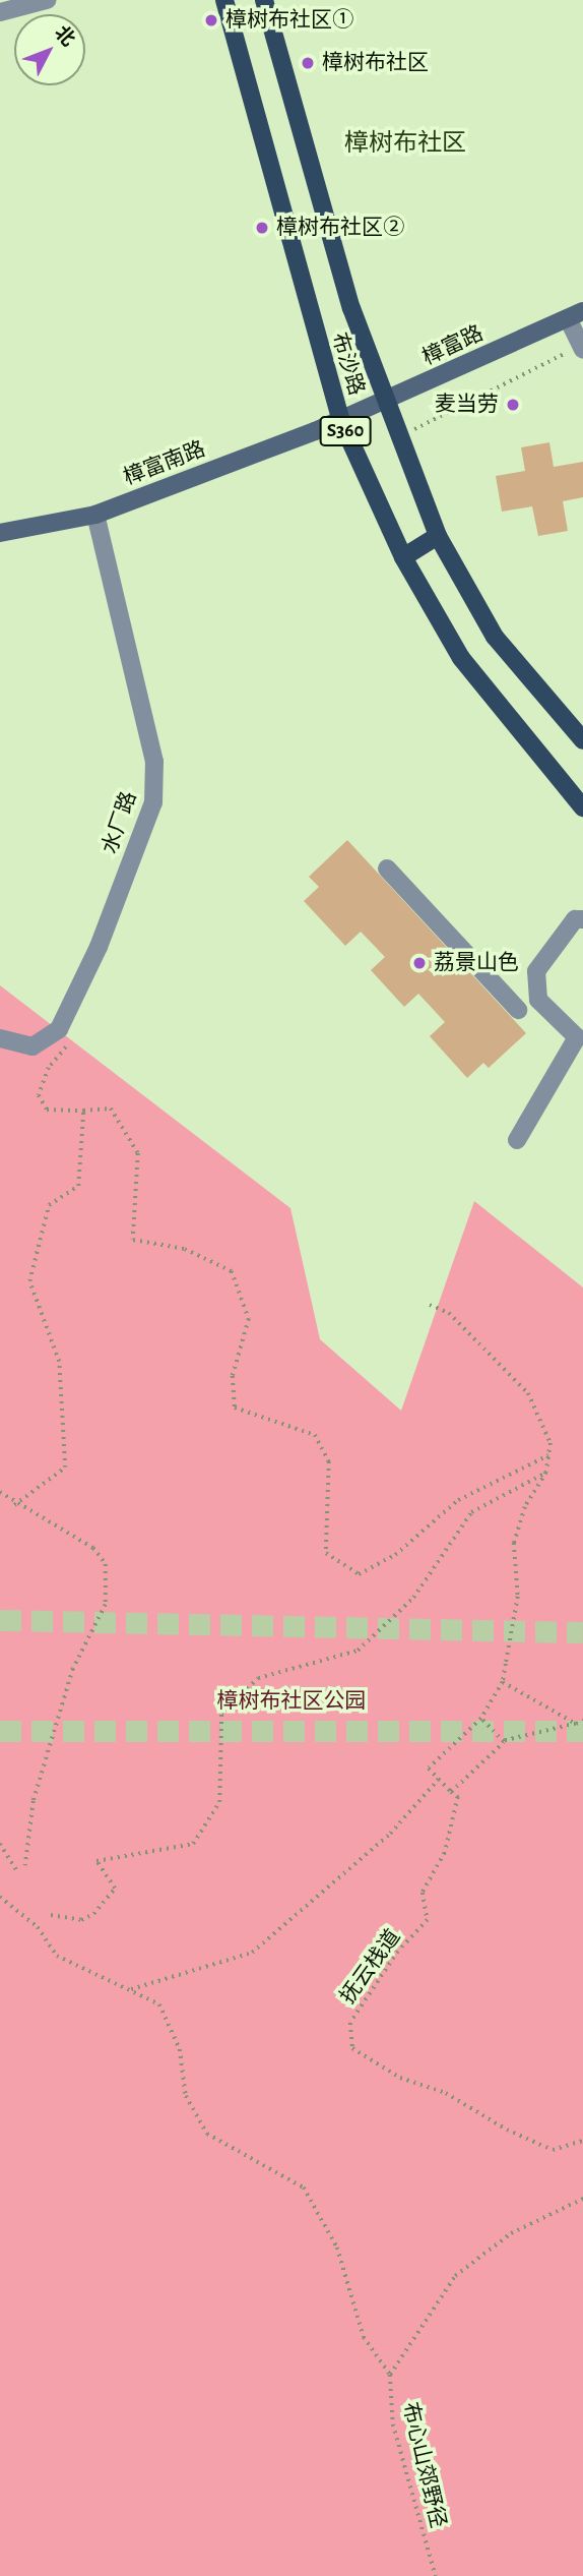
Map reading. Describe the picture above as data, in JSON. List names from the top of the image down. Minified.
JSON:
{"streets":{"main road":["布沙路","S360"],"street":["樟富路","樟富南路","水厂路"],"path":["抚云栈道","布心山郊野径"]},"crossings":[["樟富路","布沙路"],["樟富路","樟富南路"],["布沙路","樟富南路"],["樟富南路","水厂路"]],"districts":["樟树布社区"],"parks":["樟树布社区公园"],"places":["樟树布社区①","樟树布社区","樟树布社区②","麦当劳","荔景山色"],"north":"top right"}
